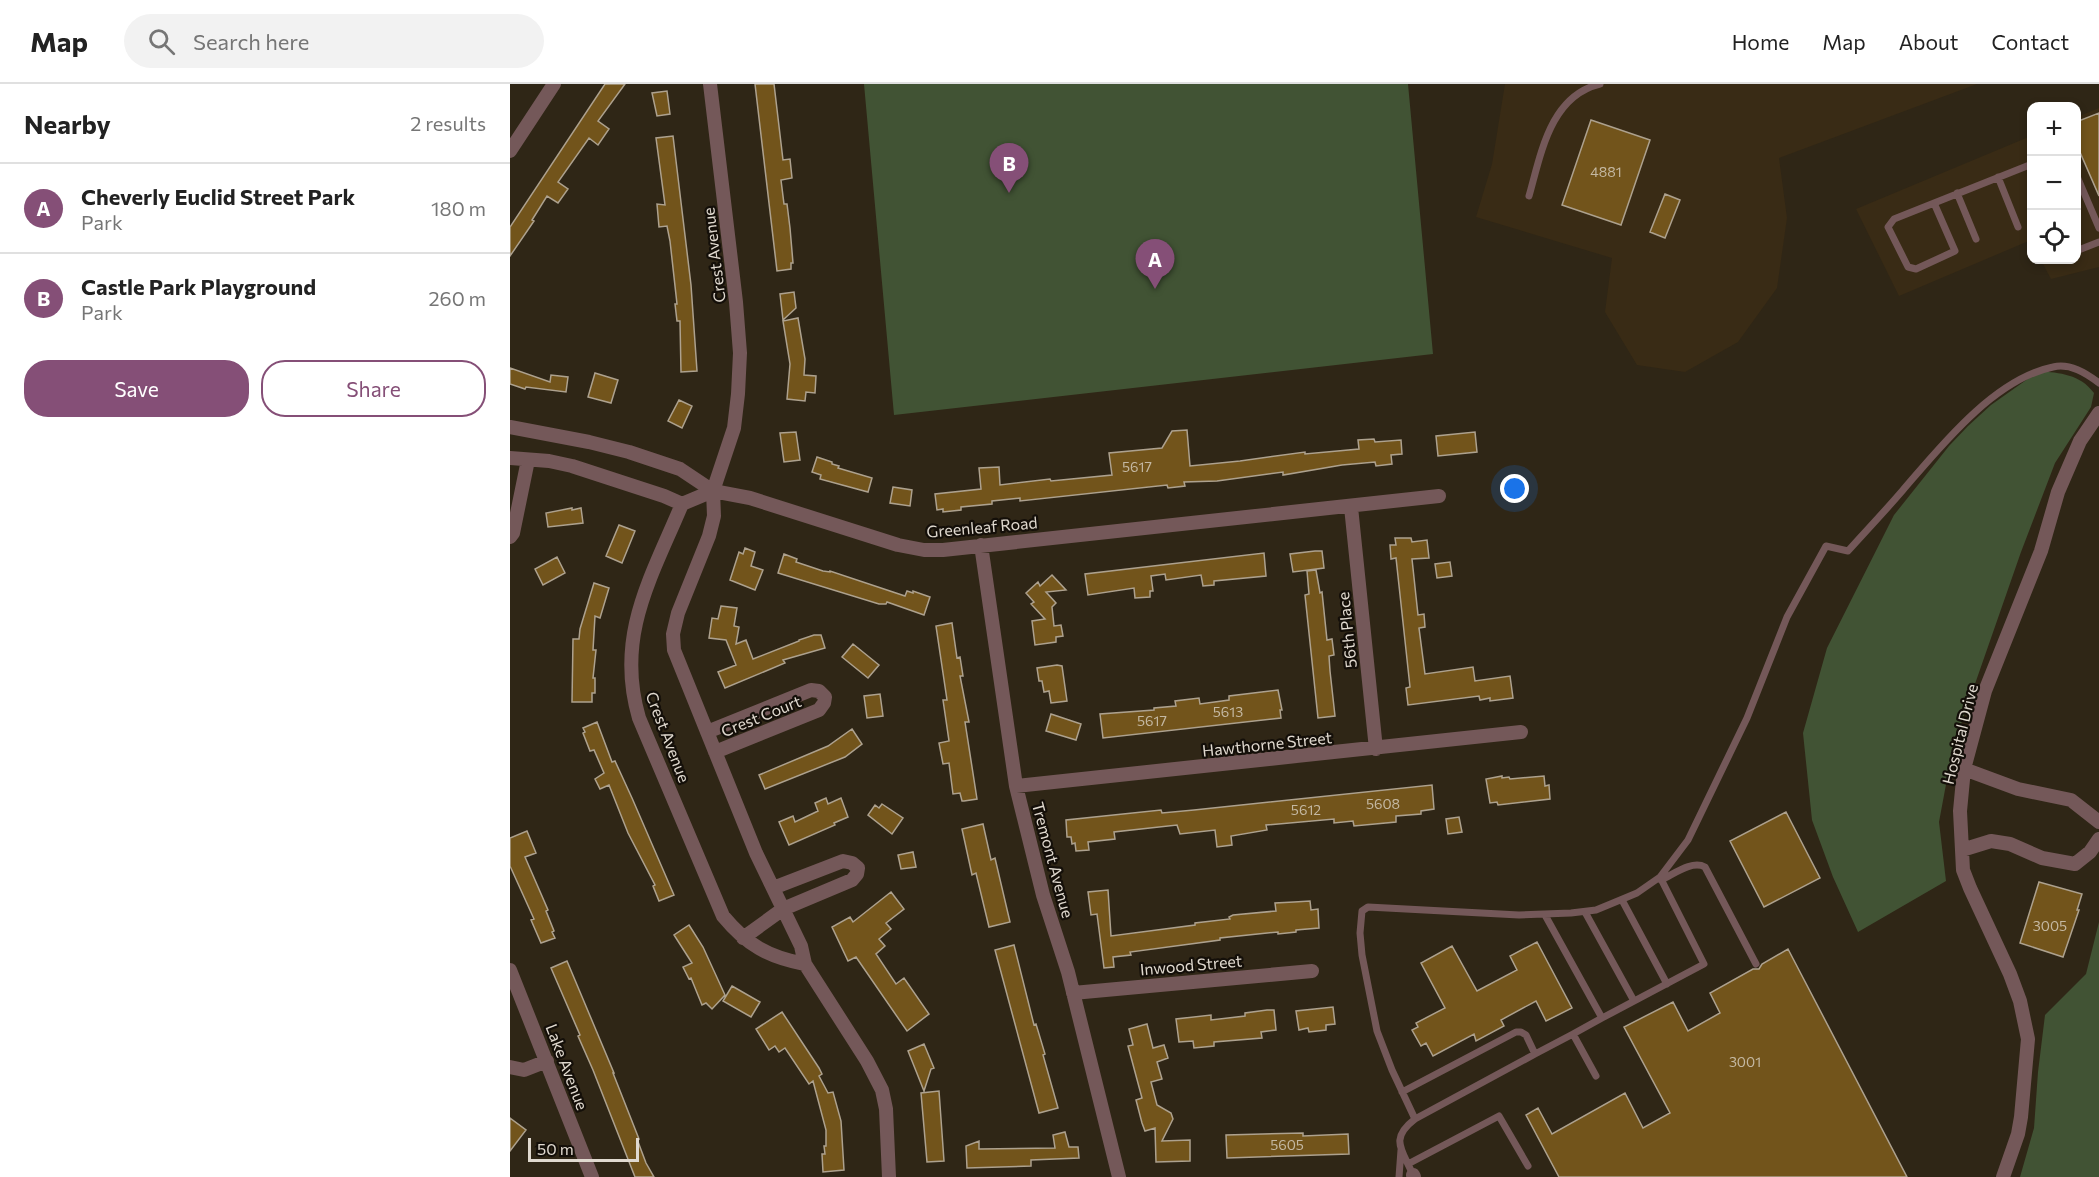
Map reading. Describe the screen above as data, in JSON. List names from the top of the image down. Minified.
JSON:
{"streets":{"street":["Crest Avenue","Greenleaf Road","56th Place","Crest Court","Hospital Drive","Hawthorne Street","Tremont Avenue","Inwood Street","Lake Avenue"]},"crossings":[["Crest Avenue","Greenleaf Road"],["Crest Avenue","Crest Court"],["Greenleaf Road","56th Place"],["Greenleaf Road","Tremont Avenue"],["56th Place","Hawthorne Street"],["Hawthorne Street","Tremont Avenue"],["Tremont Avenue","Inwood Street"]],"house_numbers":["4881","5617","5613","5617","5608","5612","3005","3001","5605"],"scale_bar":"50 m","page":{"header":"Map","search":"Search here","nav":["Home","Map","About","Contact"],"heading":["Nearby","2 results"],"map_buttons":["+","−"],"pins":["B","A"],"list":[{"mark":"A","name":"Cheverly Euclid Street Park","note":"Park","value":"180 m"},{"mark":"B","name":"Castle Park Playground","note":"Park","value":"260 m"}],"buttons":["Save","Share"],"scale":"50 m"}}
